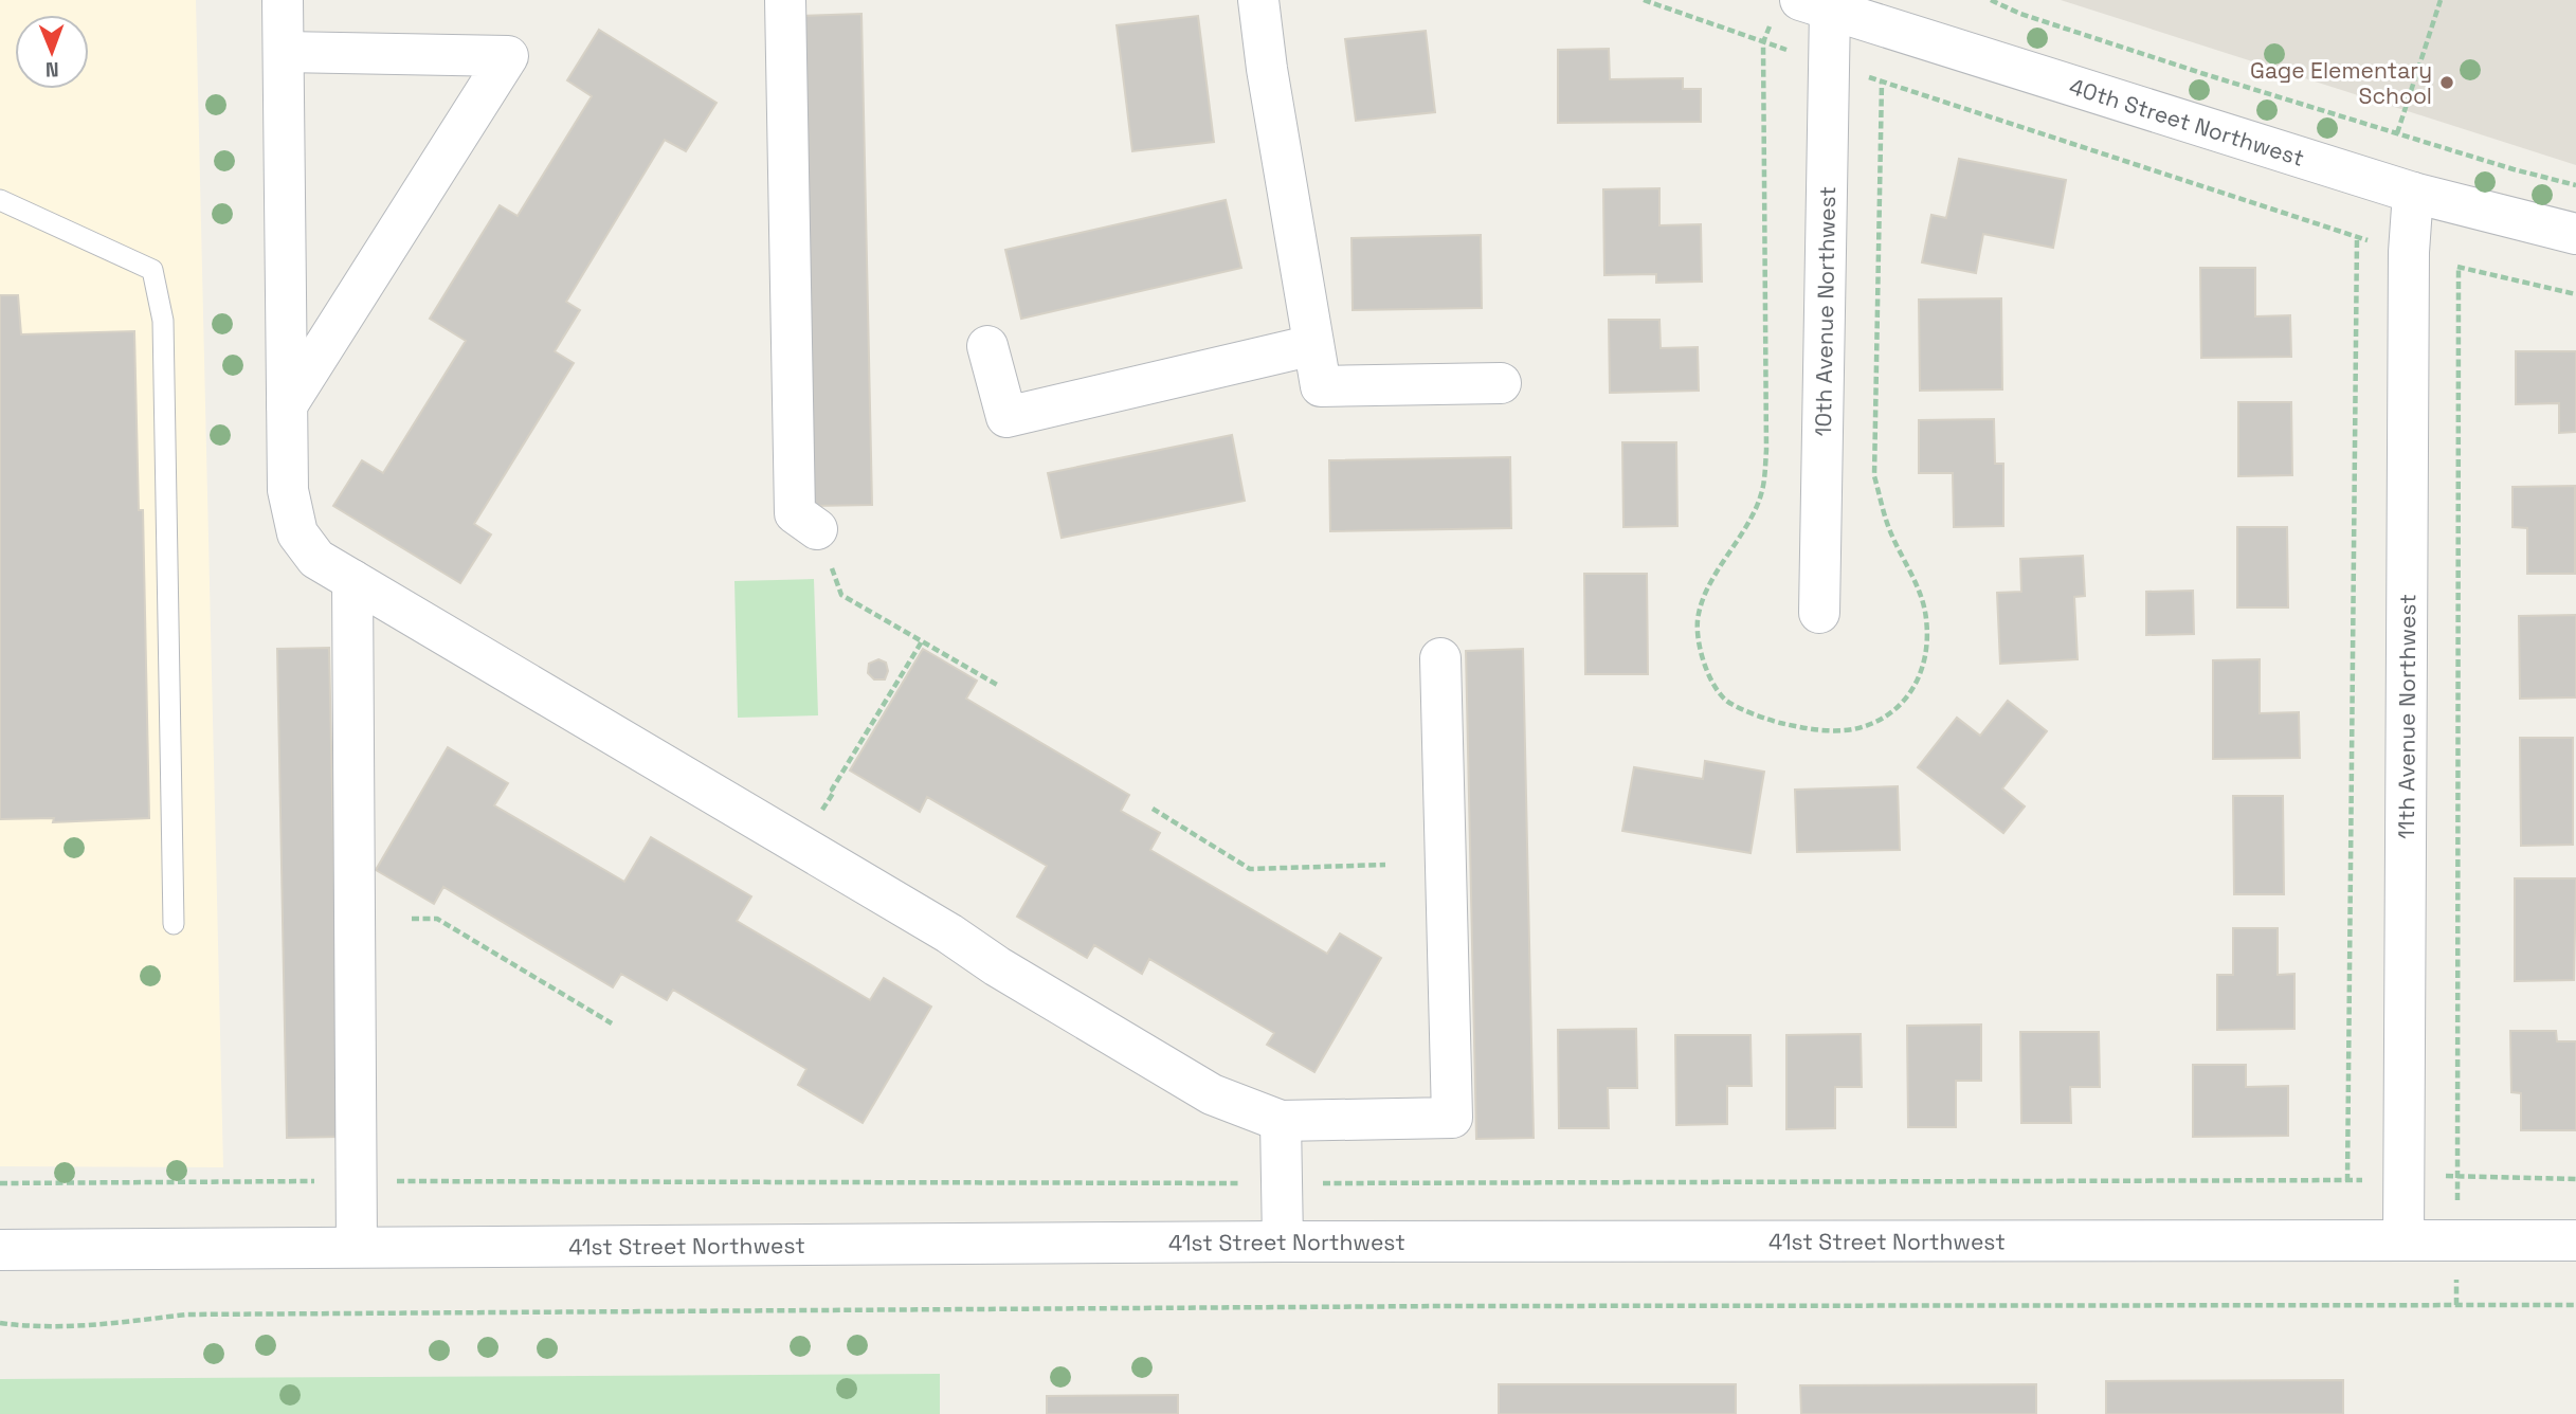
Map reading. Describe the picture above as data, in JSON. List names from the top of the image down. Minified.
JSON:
{"streets":{"street":["40th Street Northwest","10th Avenue Northwest","11th Avenue Northwest","41st Street Northwest"]},"crossings":[["40th Street Northwest","10th Avenue Northwest"],["40th Street Northwest","11th Avenue Northwest"],["11th Avenue Northwest","41st Street Northwest"]],"places":["Gage Elementary School"],"north":"bottom"}
